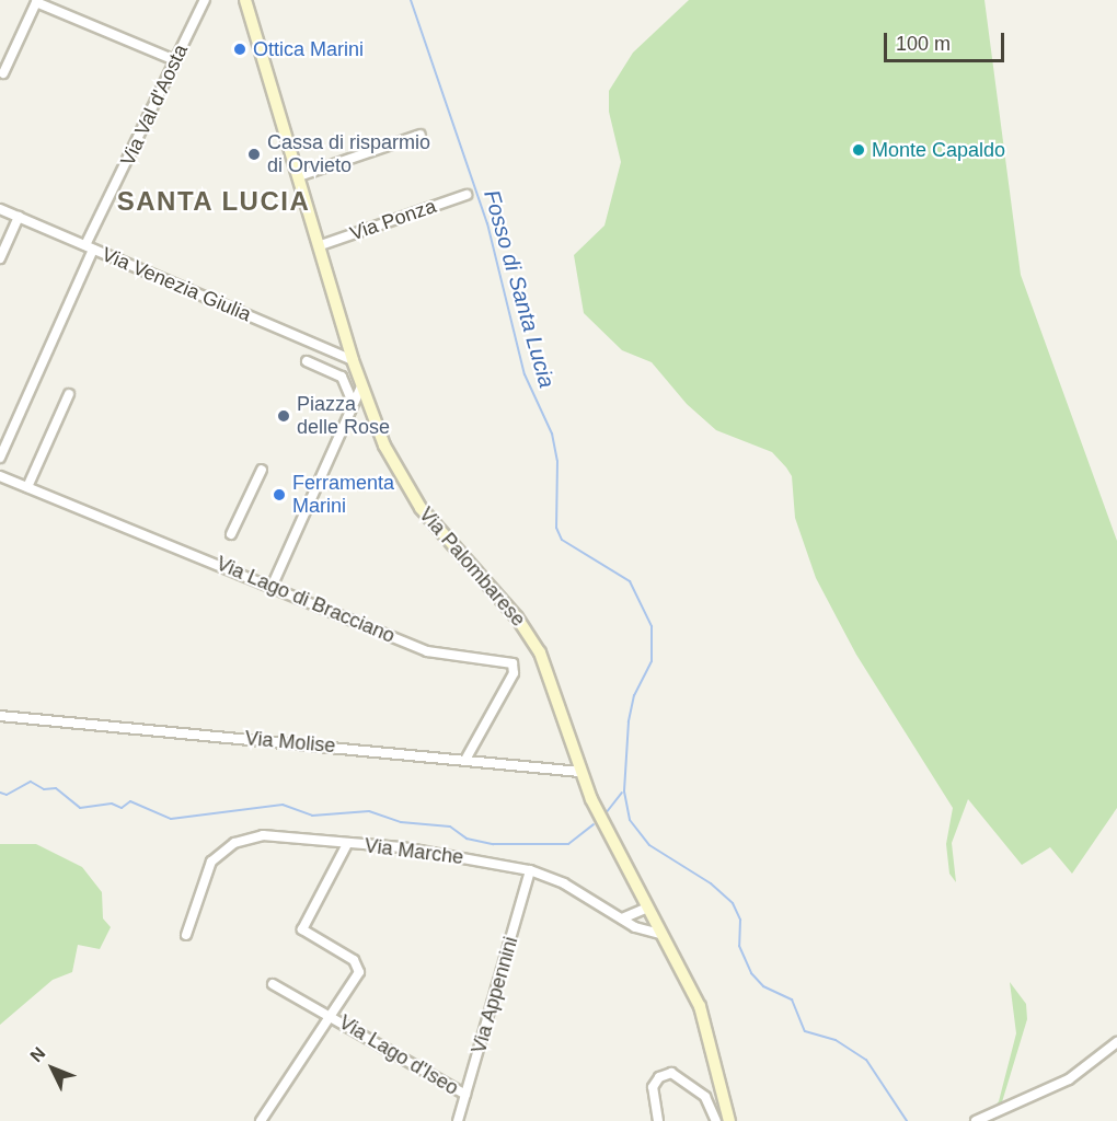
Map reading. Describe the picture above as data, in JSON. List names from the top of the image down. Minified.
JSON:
{"streets":{"main road":["Via Palombarese"],"street":["Via Val d'Aosta","Via Ponza","Via Venezia Giulia","Via Lago di Bracciano","Via Molise","Via Marche","Via Appennini","Via Lago d'Iseo"]},"crossings":[["Via Val d'Aosta","Via Venezia Giulia"],["Via Ponza","Via Palombarese"],["Via Venezia Giulia","Via Palombarese"],["Via Palombarese","Via Molise"],["Via Palombarese","Via Marche"],["Via Lago di Bracciano","Via Molise"],["Via Marche","Via Appennini"],["Via Marche","Via Lago d'Iseo"],["Via Appennini","Via Lago d'Iseo"]],"districts":["SANTA LUCIA"],"water":["Fosso di Santa Lucia"],"places":["Ottica Marini","Monte Capaldo","Cassa di risparmio di Orvieto","Piazza delle Rose","Ferramenta Marini"],"scale_bar":"100 m","north":"top left"}
